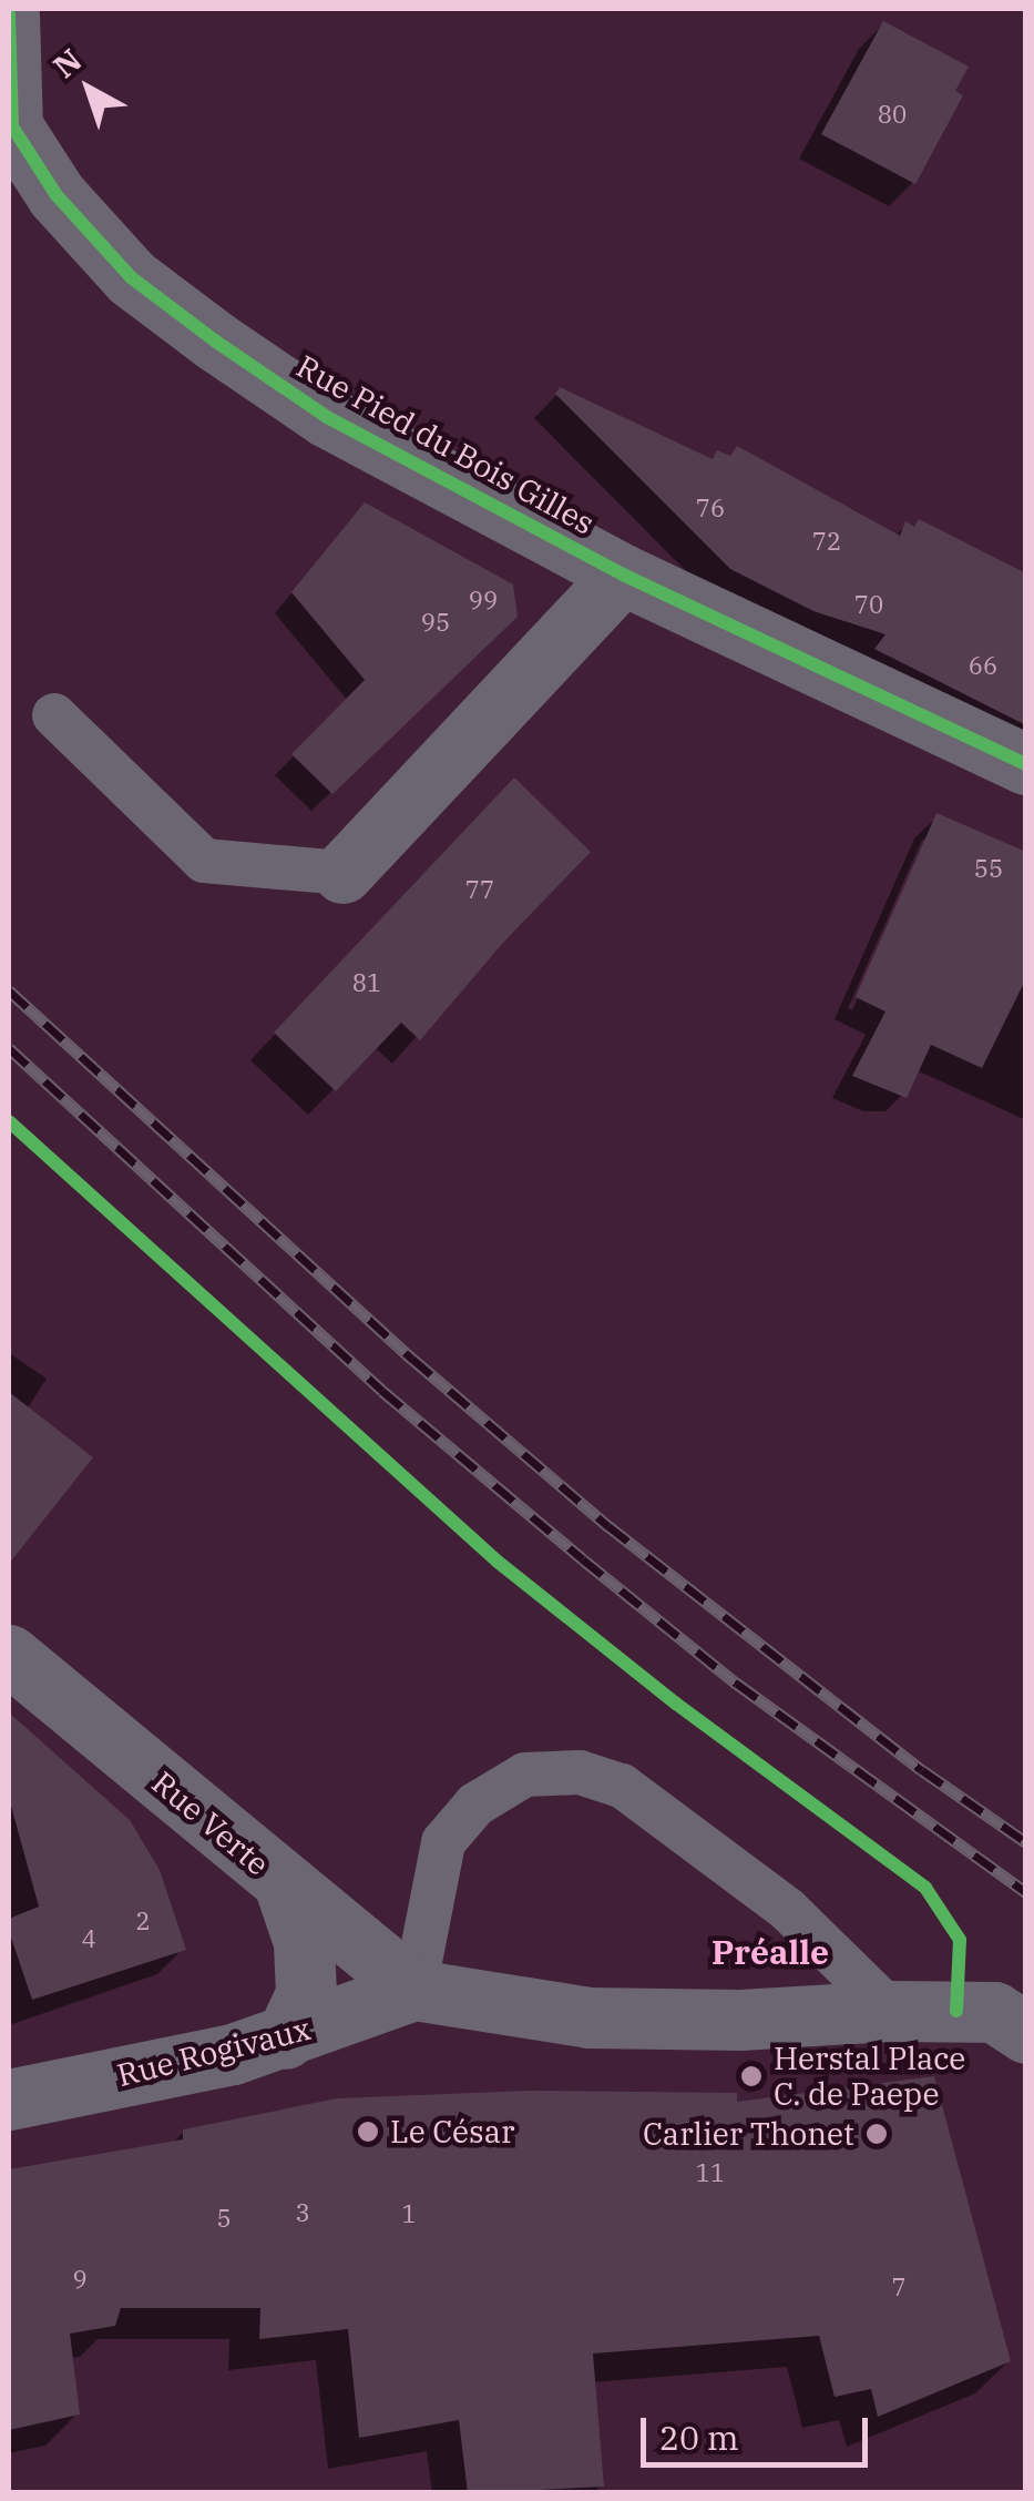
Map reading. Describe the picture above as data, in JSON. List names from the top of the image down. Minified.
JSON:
{"streets":{"street":["Rue Pied du Bois Gilles","Rue Verte","Rue Rogivaux"]},"crossings":[["Rue Verte","Rue Rogivaux"]],"districts":["Préalle"],"places":["Herstal Place C. de Paepe","Le César","Carlier Thonet"],"house_numbers":["80","76","72","99","70","95","66","55","77","81","2","4","11","3","1","5","9","7"],"scale_bar":"20 m","north":"top left"}
